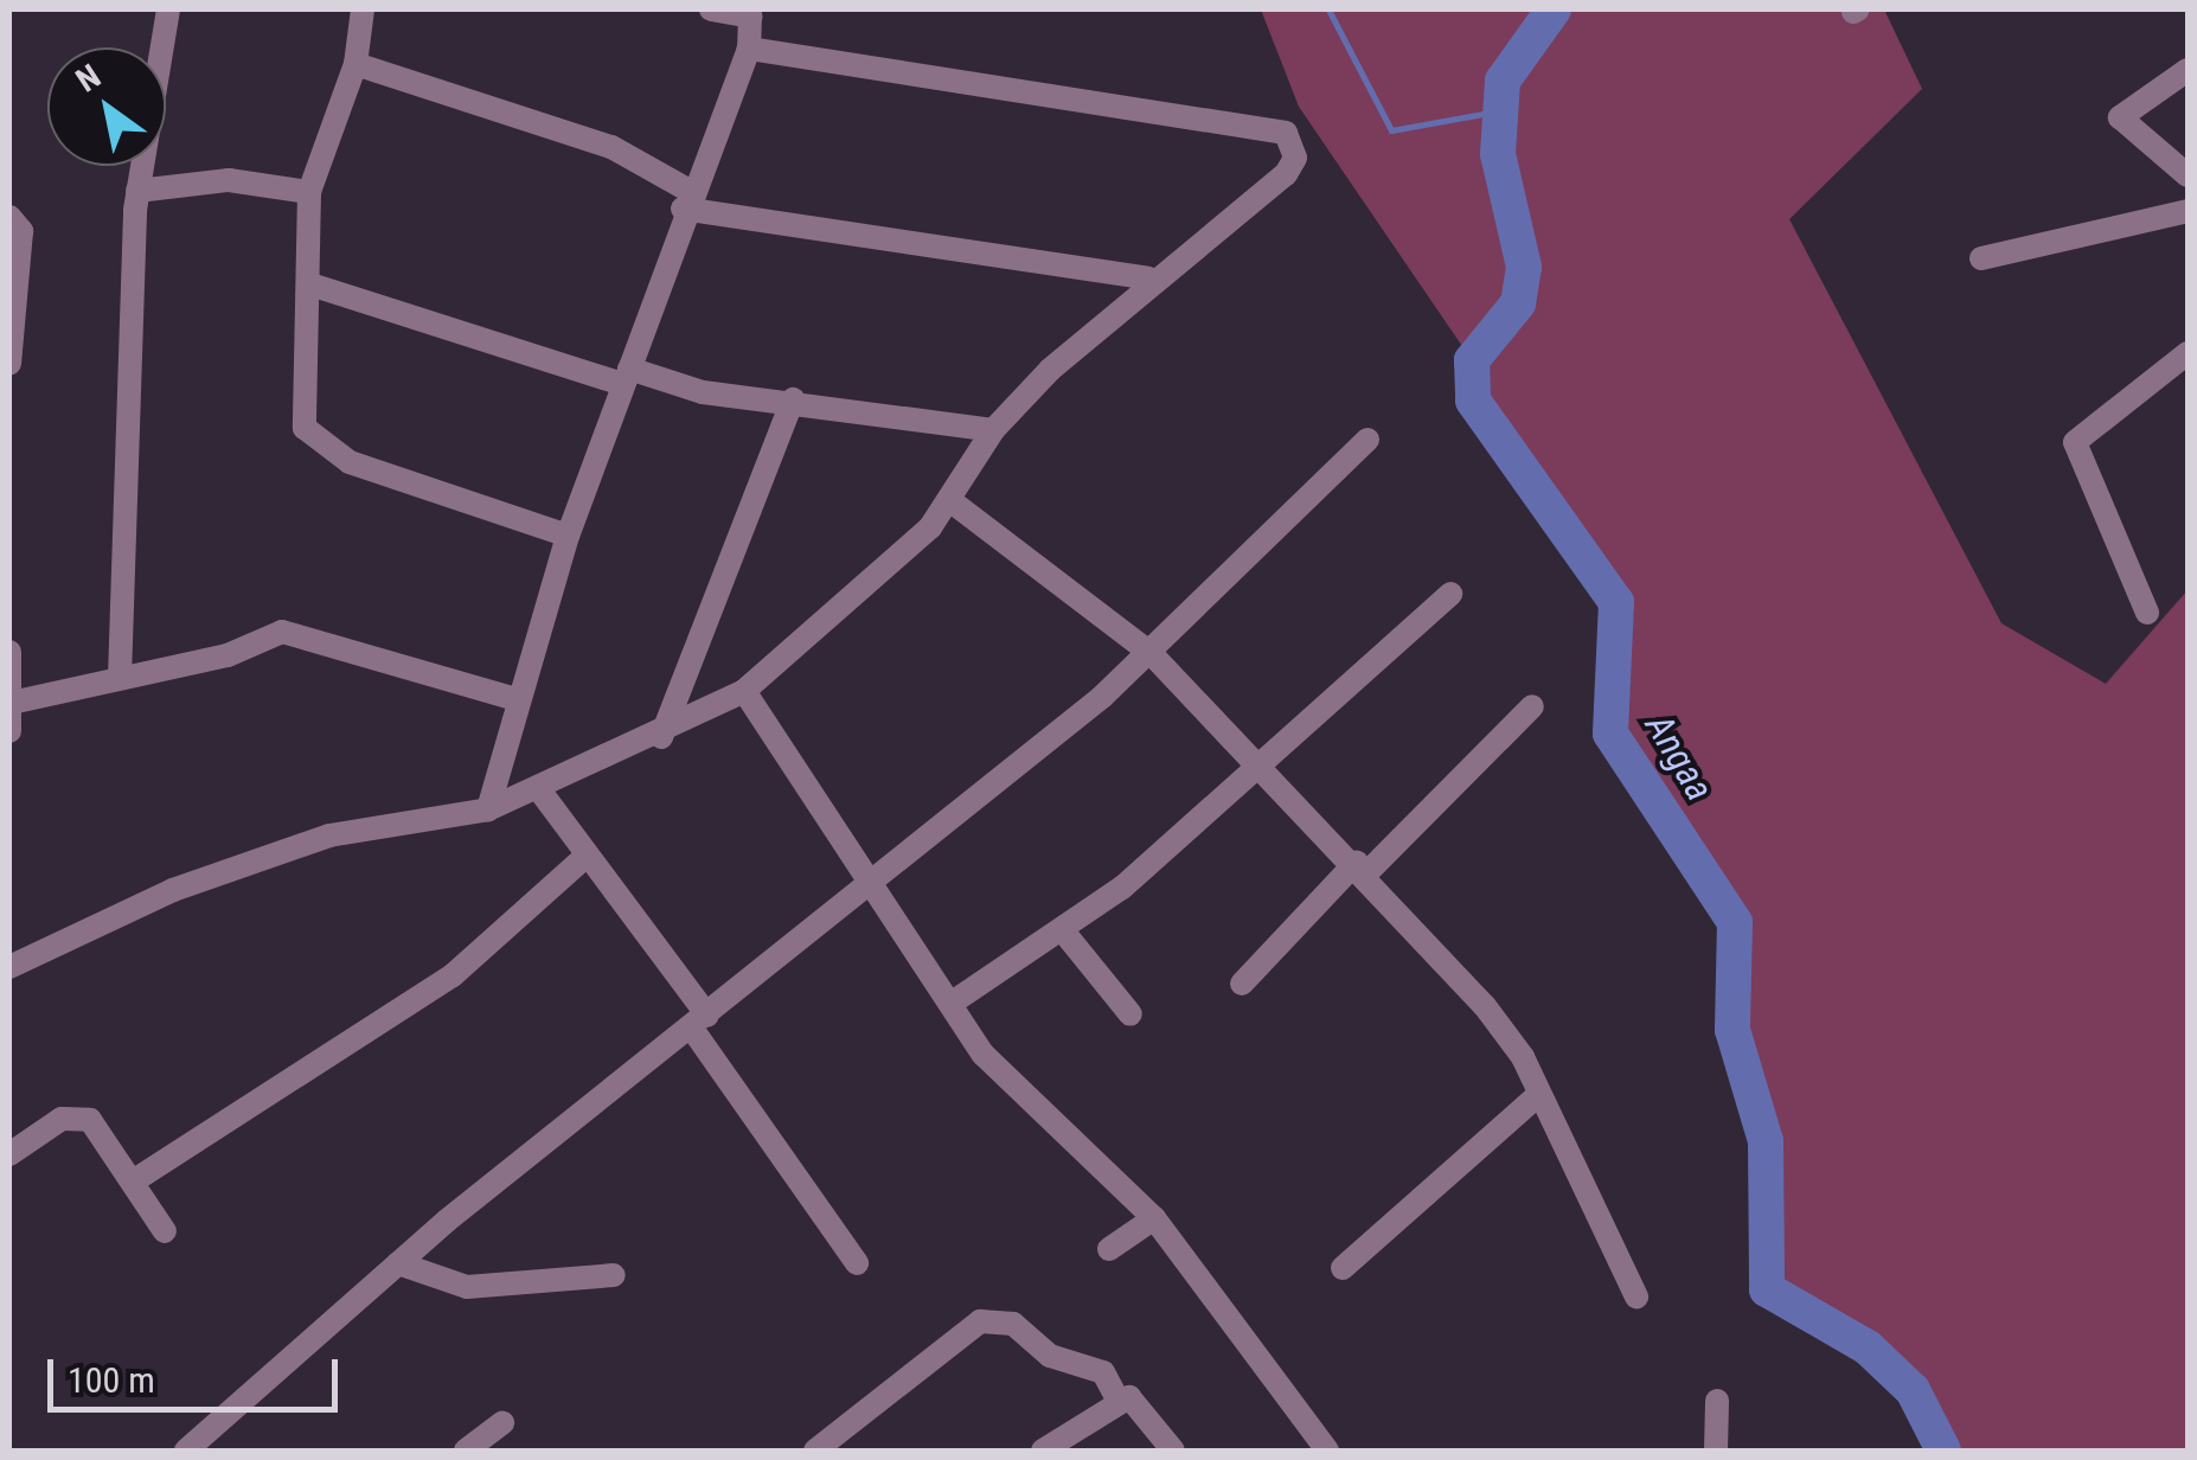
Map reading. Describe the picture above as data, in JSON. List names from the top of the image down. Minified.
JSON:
{"water":["Angaa"],"scale_bar":"100 m","north":"top left"}
